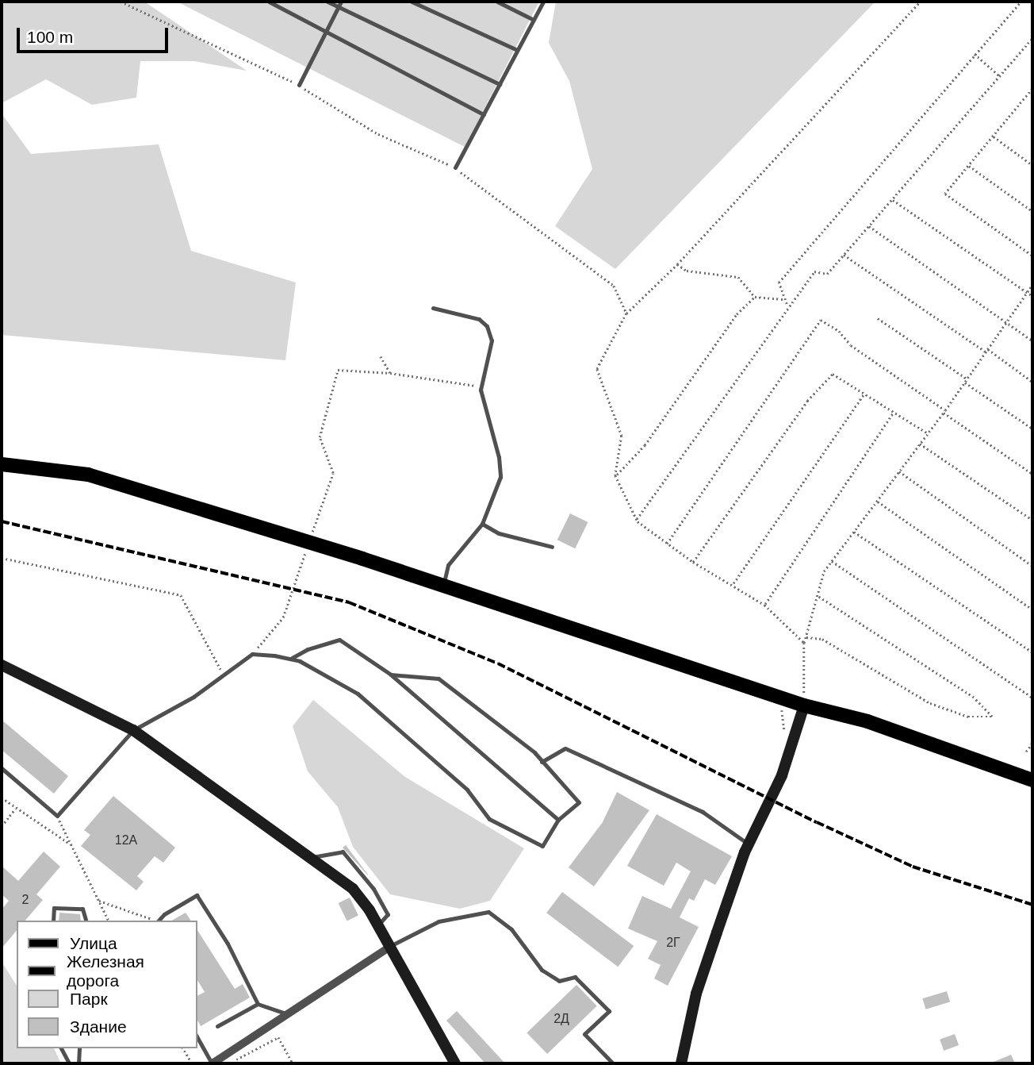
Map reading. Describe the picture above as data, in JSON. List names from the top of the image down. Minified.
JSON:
{"house_numbers":["12А","2","2Г","2Д"],"legend":["Улица","Железная дорога","Парк","Здание"],"scale_bar":"100 m"}
